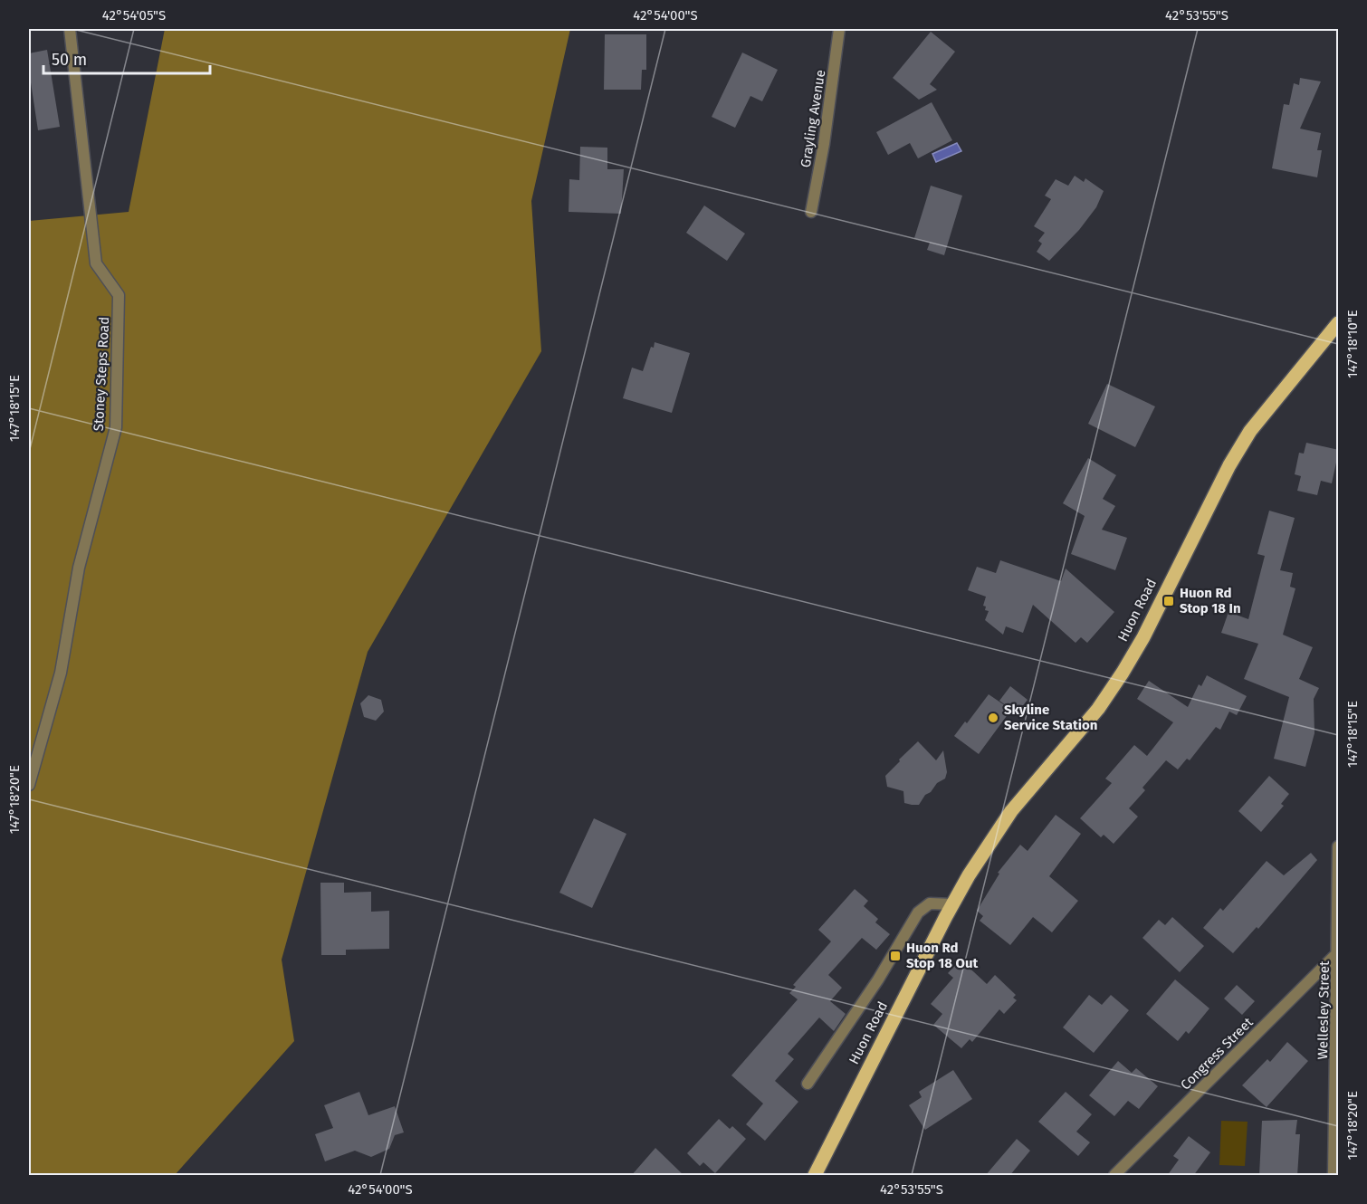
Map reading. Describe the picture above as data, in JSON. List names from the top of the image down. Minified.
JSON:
{"streets":{"main road":["Huon Road"],"street":["Grayling Avenue","Stoney Steps Road","Wellesley Street","Congress Street"]},"crossings":[["Wellesley Street","Congress Street"]],"places":{"transit":["Huon Rd Stop 18 In","Huon Rd Stop 18 Out"],"other":["Skyline Service Station"]},"scale_bar":"50 m","coordinates":["42°54'05\"S","42°54'00\"S","42°53'55\"S","147°18'10\"E","147°18'15\"E","147°18'20\"E"]}
